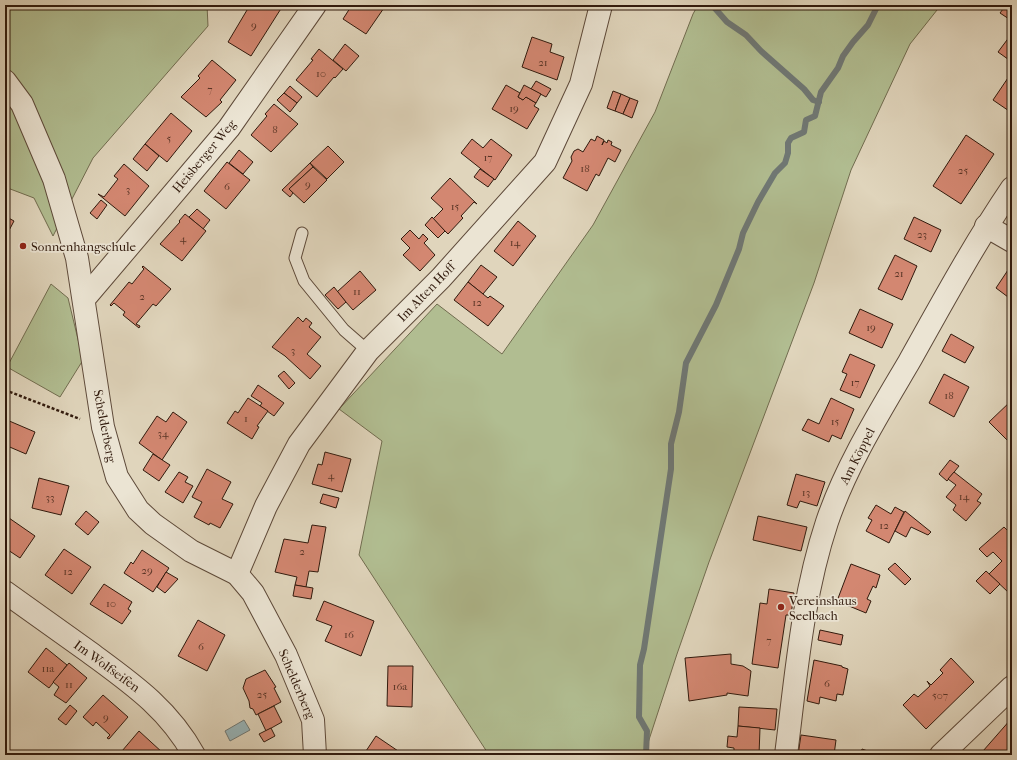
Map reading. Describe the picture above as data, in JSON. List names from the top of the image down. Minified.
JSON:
{"streets":{"street":["Heisberger Weg","Im Alten Hoff","Schelderberg","Am Köppel","Im Wolfseifen"]},"crossings":[["Heisberger Weg","Schelderberg"],["Im Alten Hoff","Schelderberg"]],"places":["Sonnenhangschule","Vereinshaus Seelbach"],"house_numbers":["9","21","10","7","19","8","5","17","18","25","9","6","3","15","23","4","14","21","11","2","12","19","3","17","18","1","15","34","4","13","14","33","12","2","29","12","10","16","7","6","11a","6","11","16a","25","507","9"]}
